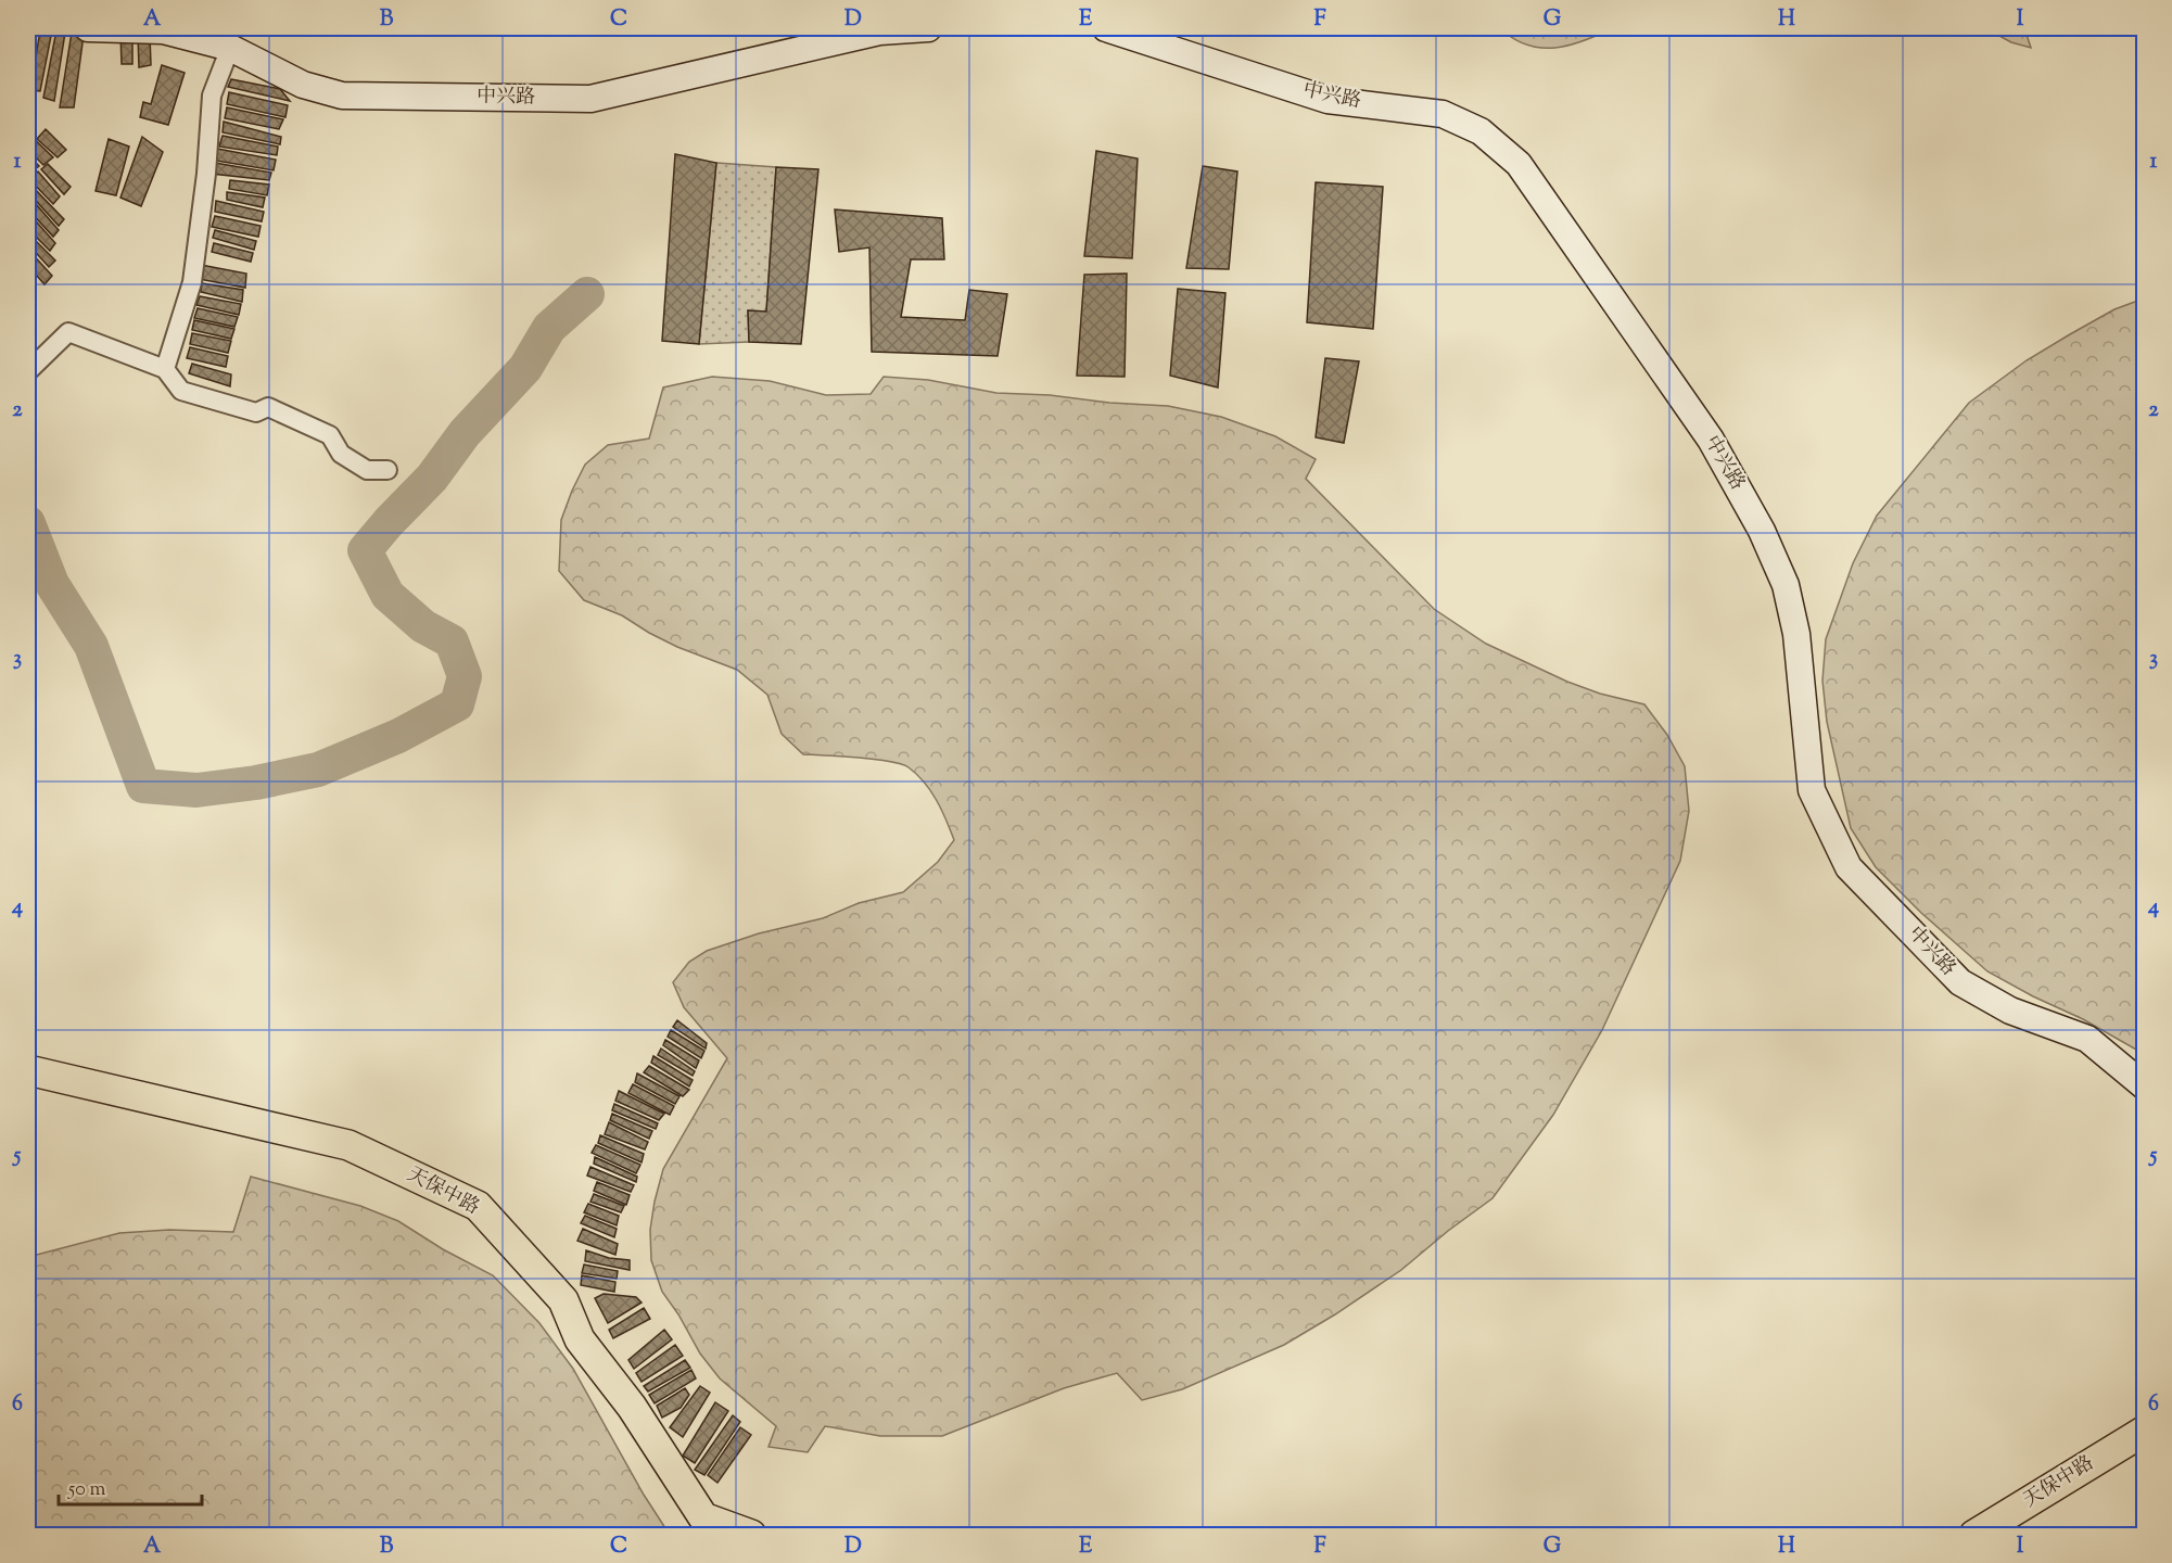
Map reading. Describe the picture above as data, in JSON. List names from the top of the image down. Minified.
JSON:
{"streets":{"main road":["中兴路","天保中路"]},"scale_bar":"50 m","grid":{"columns":["A","B","C","D","E","F","G","H","I"],"rows":["1","2","3","4","5","6"]}}
